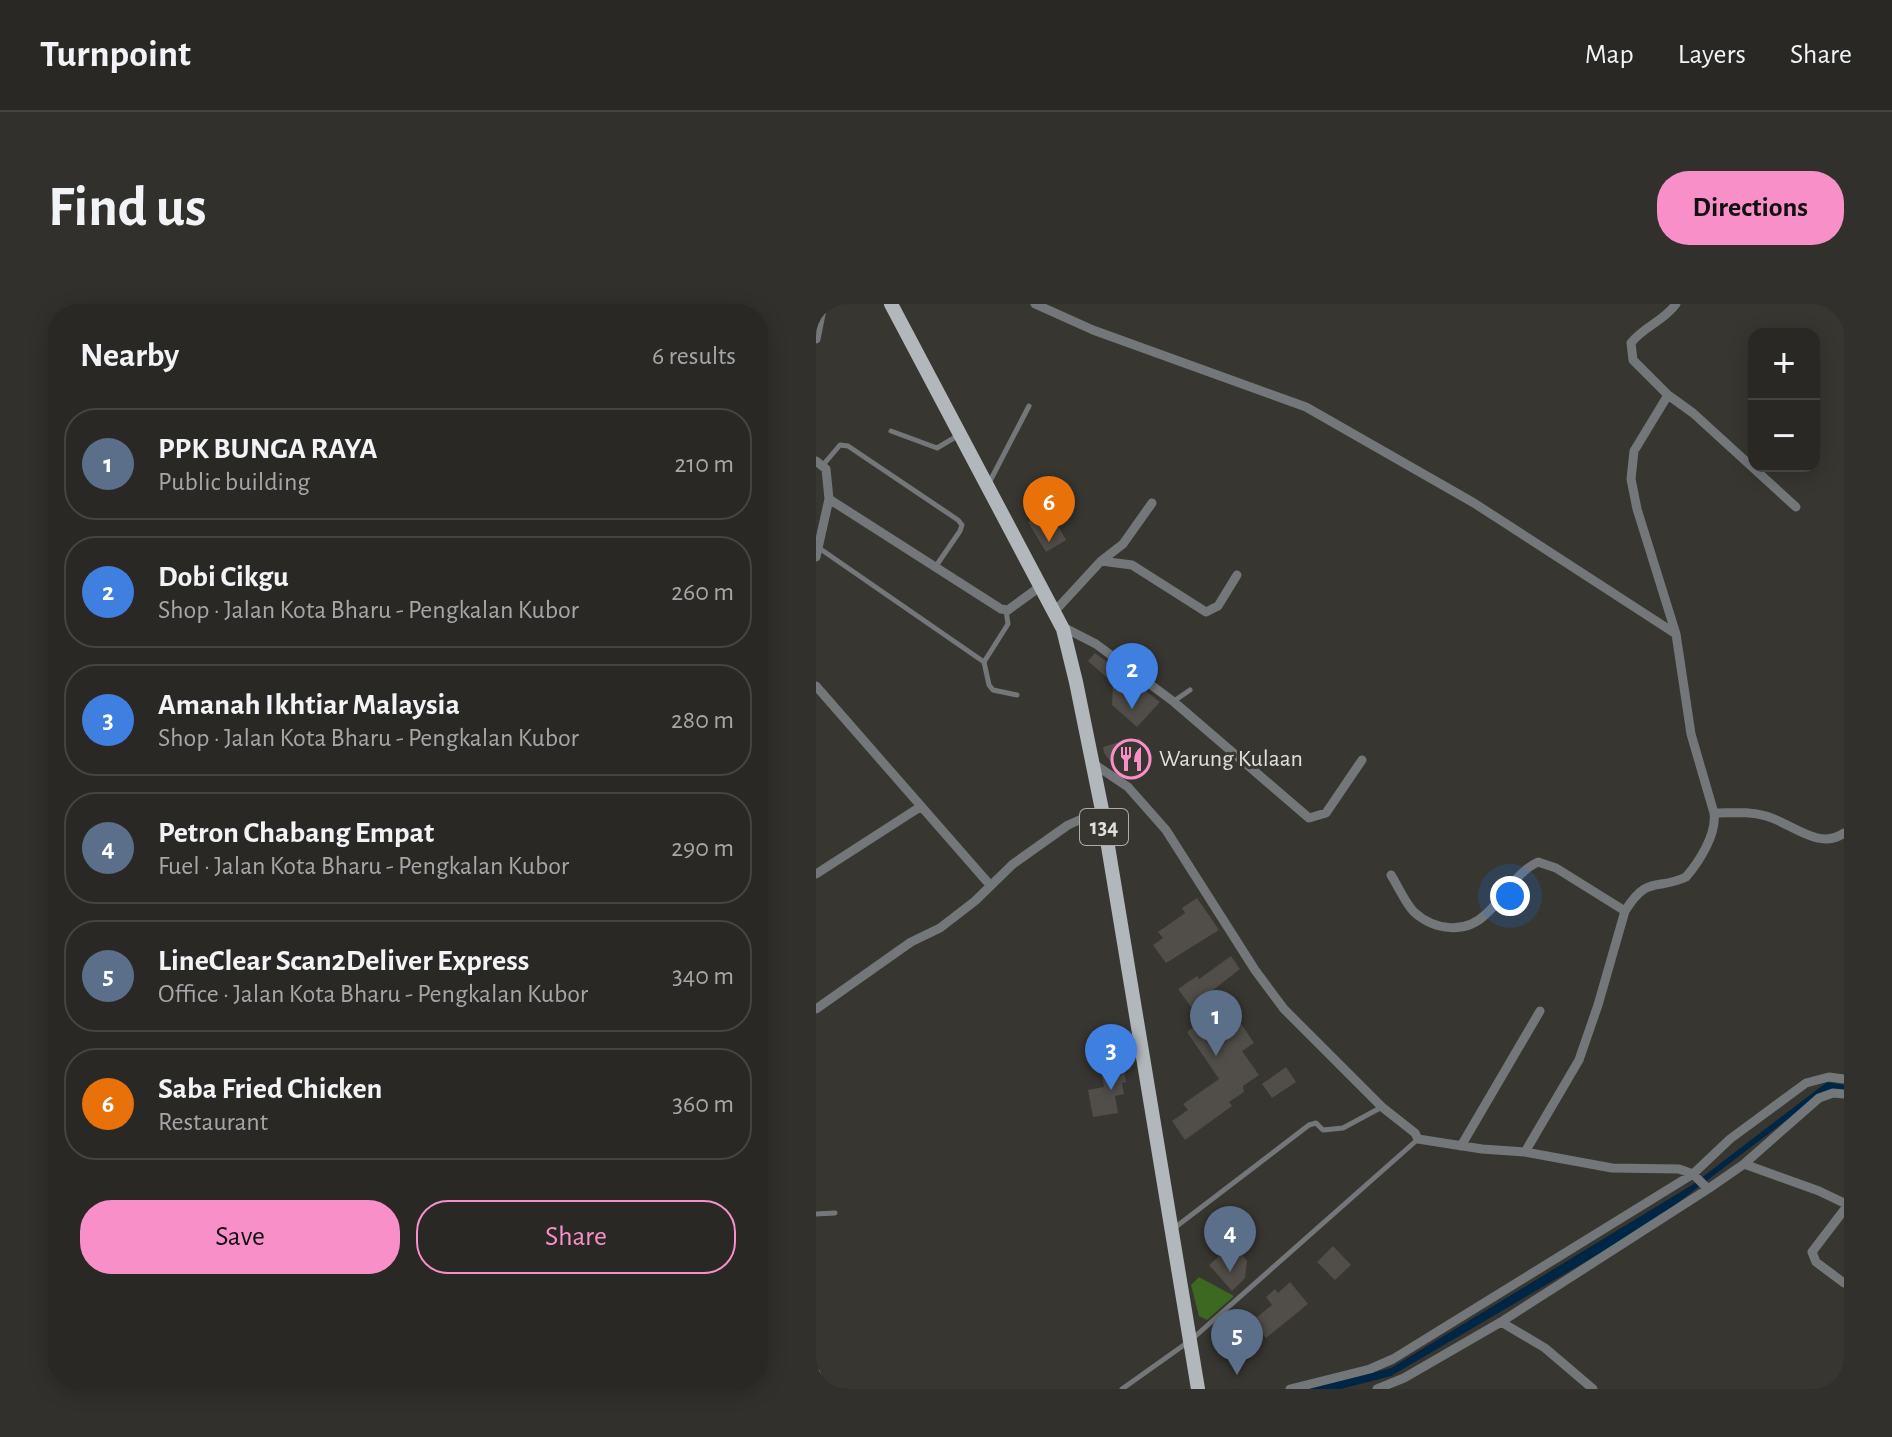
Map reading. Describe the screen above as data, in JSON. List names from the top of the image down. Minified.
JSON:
{"streets":{"main road":["134"]},"places":{"restaurant":["Warung Kulaan"]},"page":{"header":"Turnpoint","nav":["Map","Layers","Share"],"buttons":["Directions",["Save","Share"]],"title":"Find us","heading":["Nearby","6 results"],"map_buttons":["+","−"],"list":[{"mark":"1","name":"PPK BUNGA RAYA","note":"Public building","value":"210 m"},{"mark":"2","name":"Dobi Cikgu","note":"Shop · Jalan Kota Bharu - Pengkalan Kubor","value":"260 m"},{"mark":"3","name":"Amanah Ikhtiar Malaysia","note":"Shop · Jalan Kota Bharu - Pengkalan Kubor","value":"280 m"},{"mark":"4","name":"Petron Chabang Empat","note":"Fuel · Jalan Kota Bharu - Pengkalan Kubor","value":"290 m"},{"mark":"5","name":"LineClear Scan2Deliver Express","note":"Office · Jalan Kota Bharu - Pengkalan Kubor","value":"340 m"},{"mark":"6","name":"Saba Fried Chicken","note":"Restaurant","value":"360 m"}],"pins":["6","2","1","3","4","5"]}}
